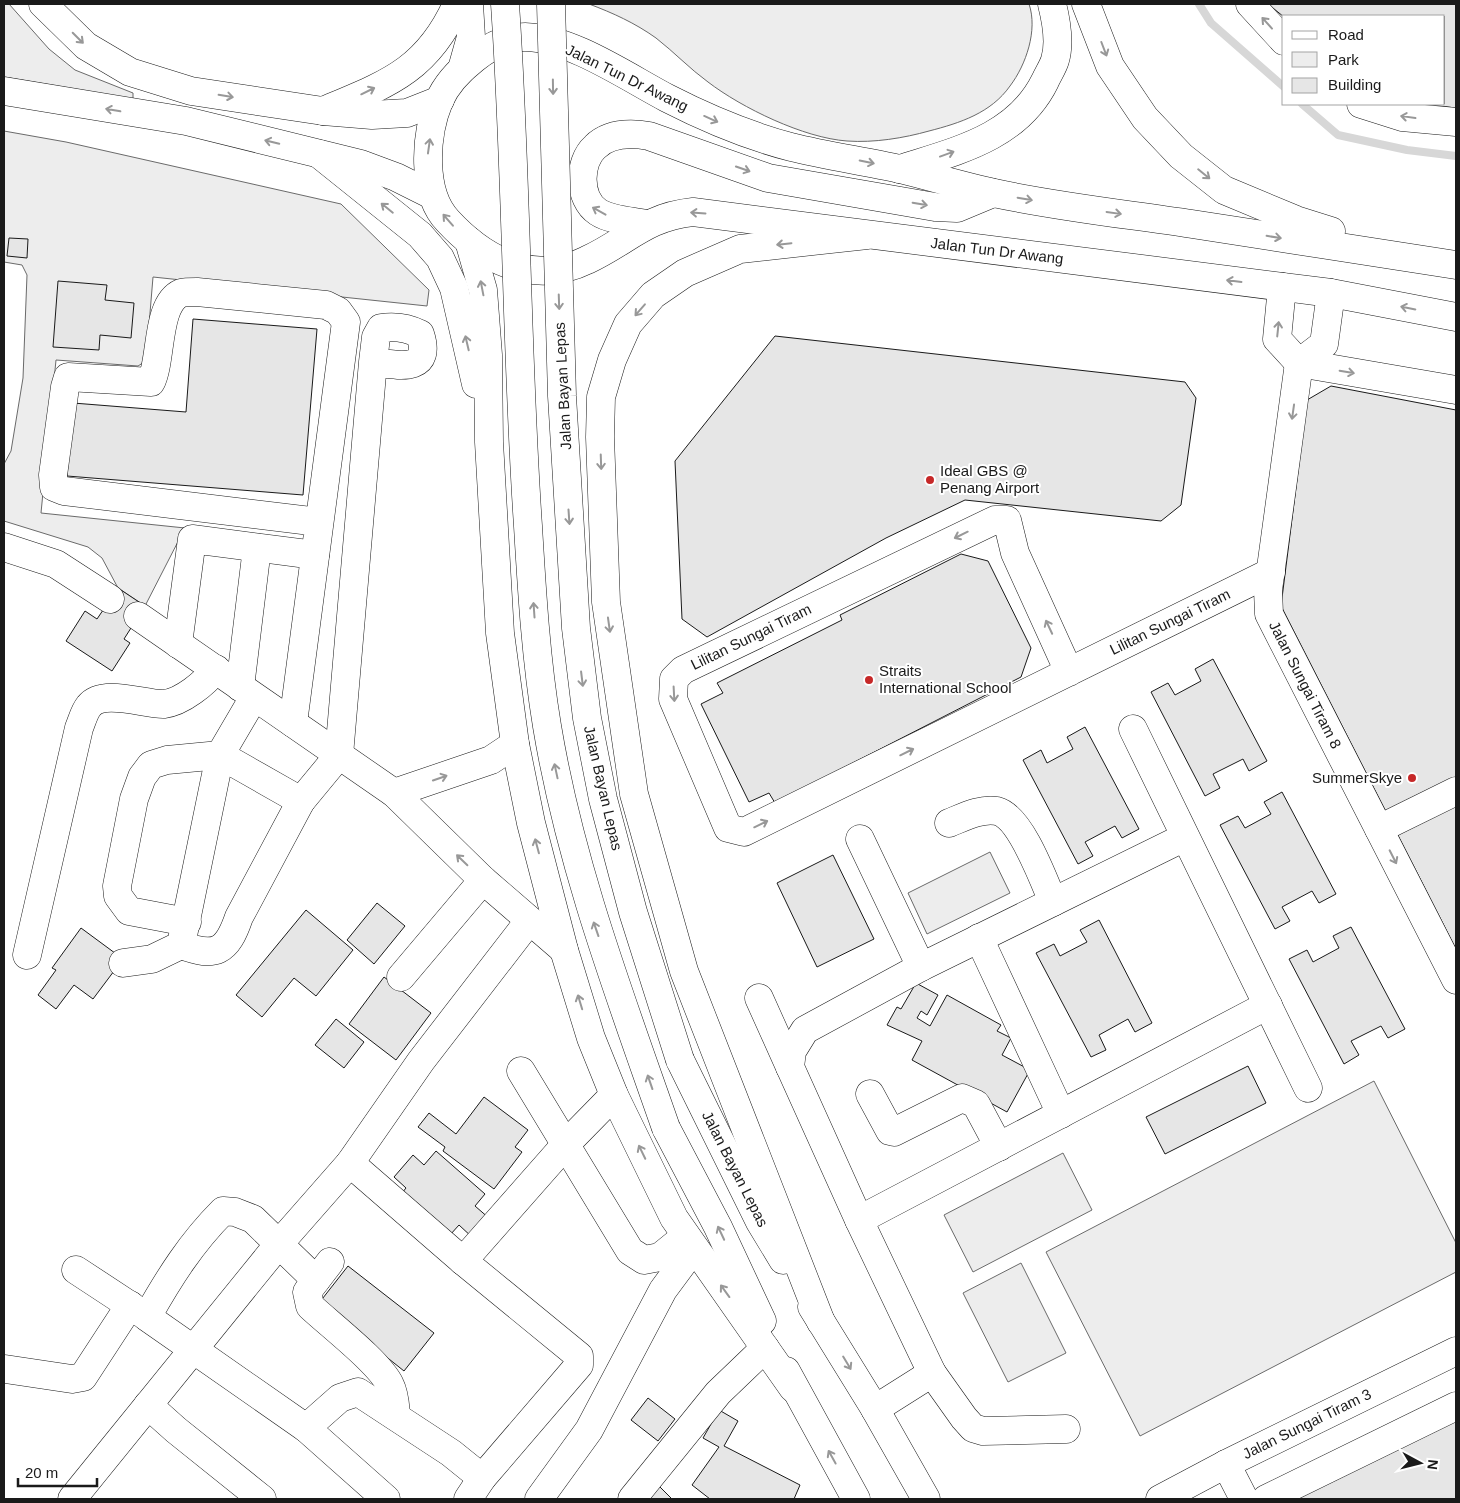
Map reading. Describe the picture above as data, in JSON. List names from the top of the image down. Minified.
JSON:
{"streets":{"main road":["Jalan Tun Dr Awang","Jalan Bayan Lepas","Lilitan Sungai Tiram","Jalan Sungai Tiram 8","Jalan Sungai Tiram 3"]},"crossings":[["Lilitan Sungai Tiram","Jalan Sungai Tiram 8"]],"places":["Ideal GBS @ Penang Airport","Straits International School","SummerSkye"],"legend":["Road","Park","Building"],"scale_bar":"20 m","north":"right"}
